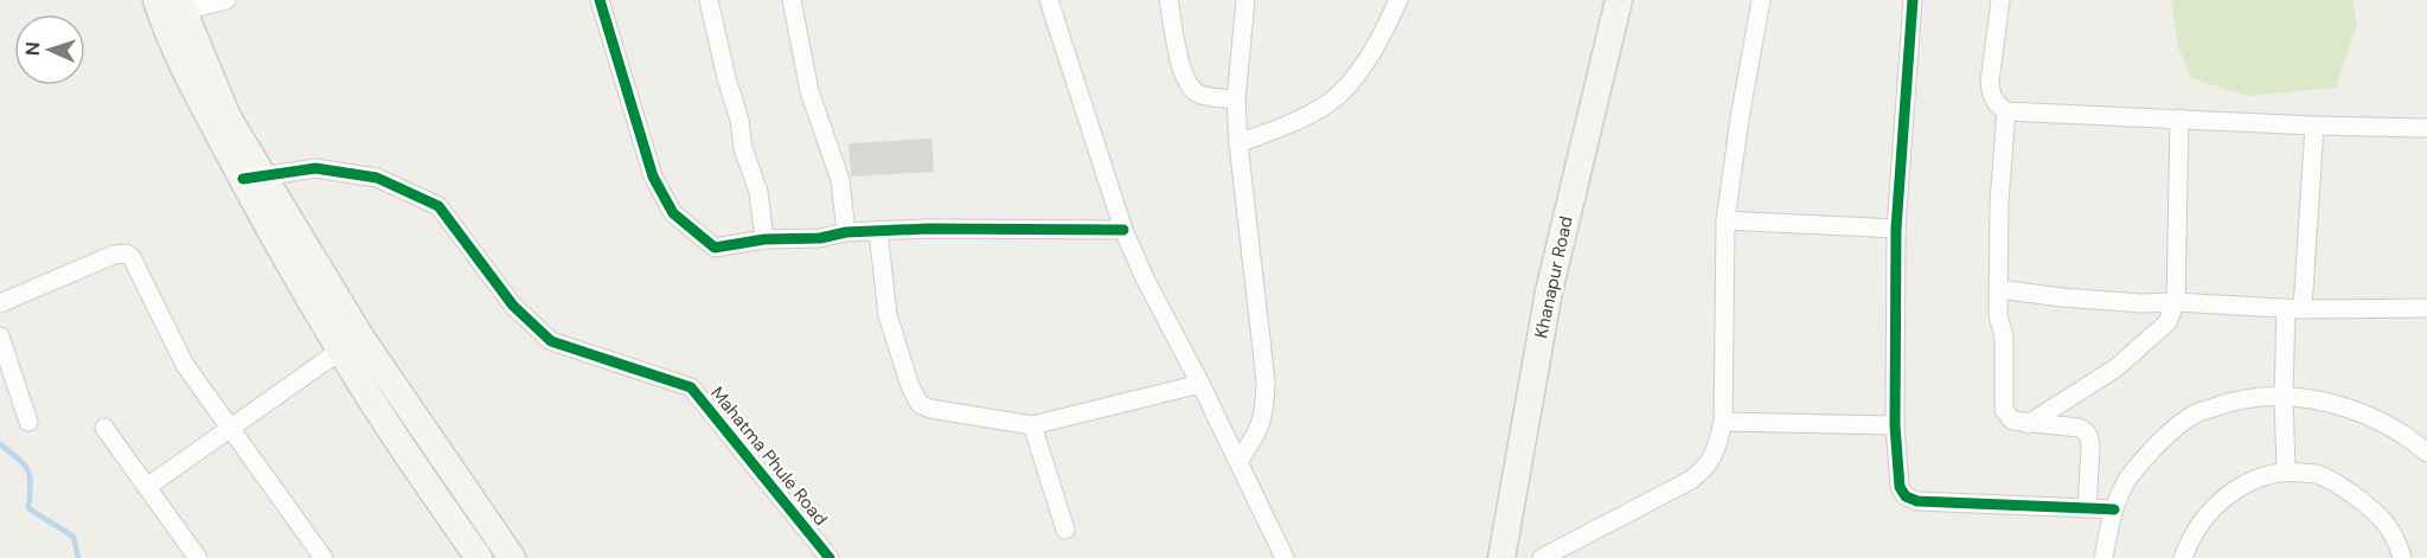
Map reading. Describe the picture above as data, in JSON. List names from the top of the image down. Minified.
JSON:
{"streets":{"main road":["Khanapur Road"],"street":["Mahatma Phule Road"]},"north":"left"}
